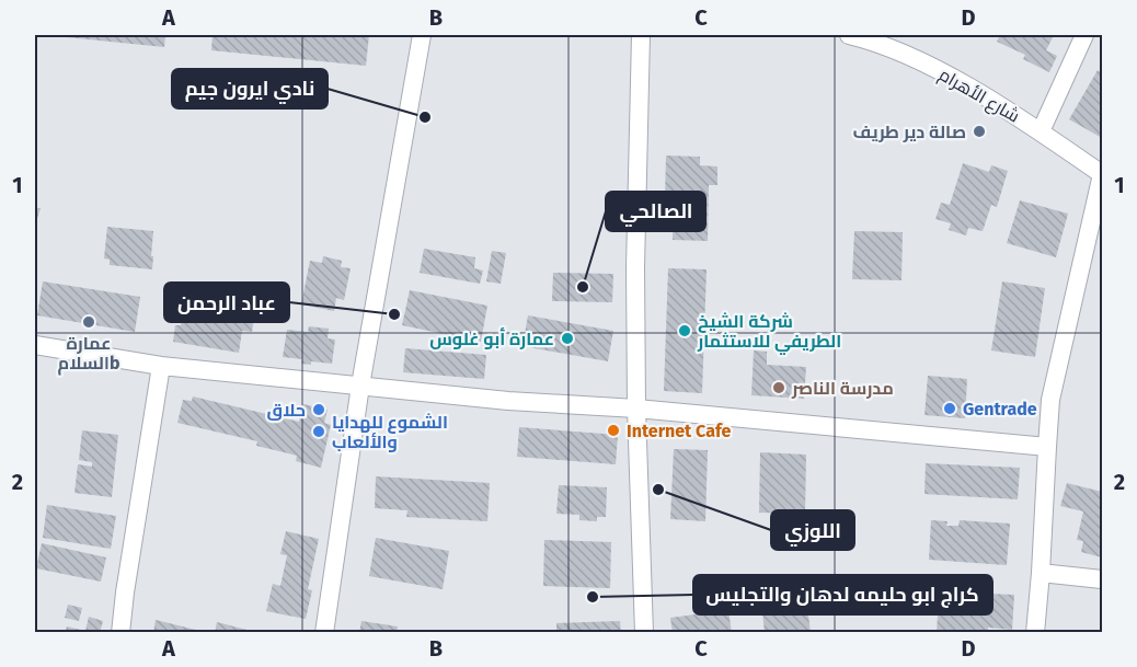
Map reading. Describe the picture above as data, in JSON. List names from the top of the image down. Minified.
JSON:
{"streets":{"street":["شارع الأهرام"]},"places":["نادي ايرون جيم","صالة دير طريف","الصالحي","عباد الرحمن","عمارة السلامb","شركة الشيخ الطريفي للاستثمار","عمارة أبو غلوس","مدرسة الناصر","Gentrade","حلاق","Internet Cafe","الشموع للهدايا والألعاب","اللوزي","كراج ابو حليمه لدهان والتجليس"],"grid":{"columns":["A","B","C","D"],"rows":["1","2"]}}
